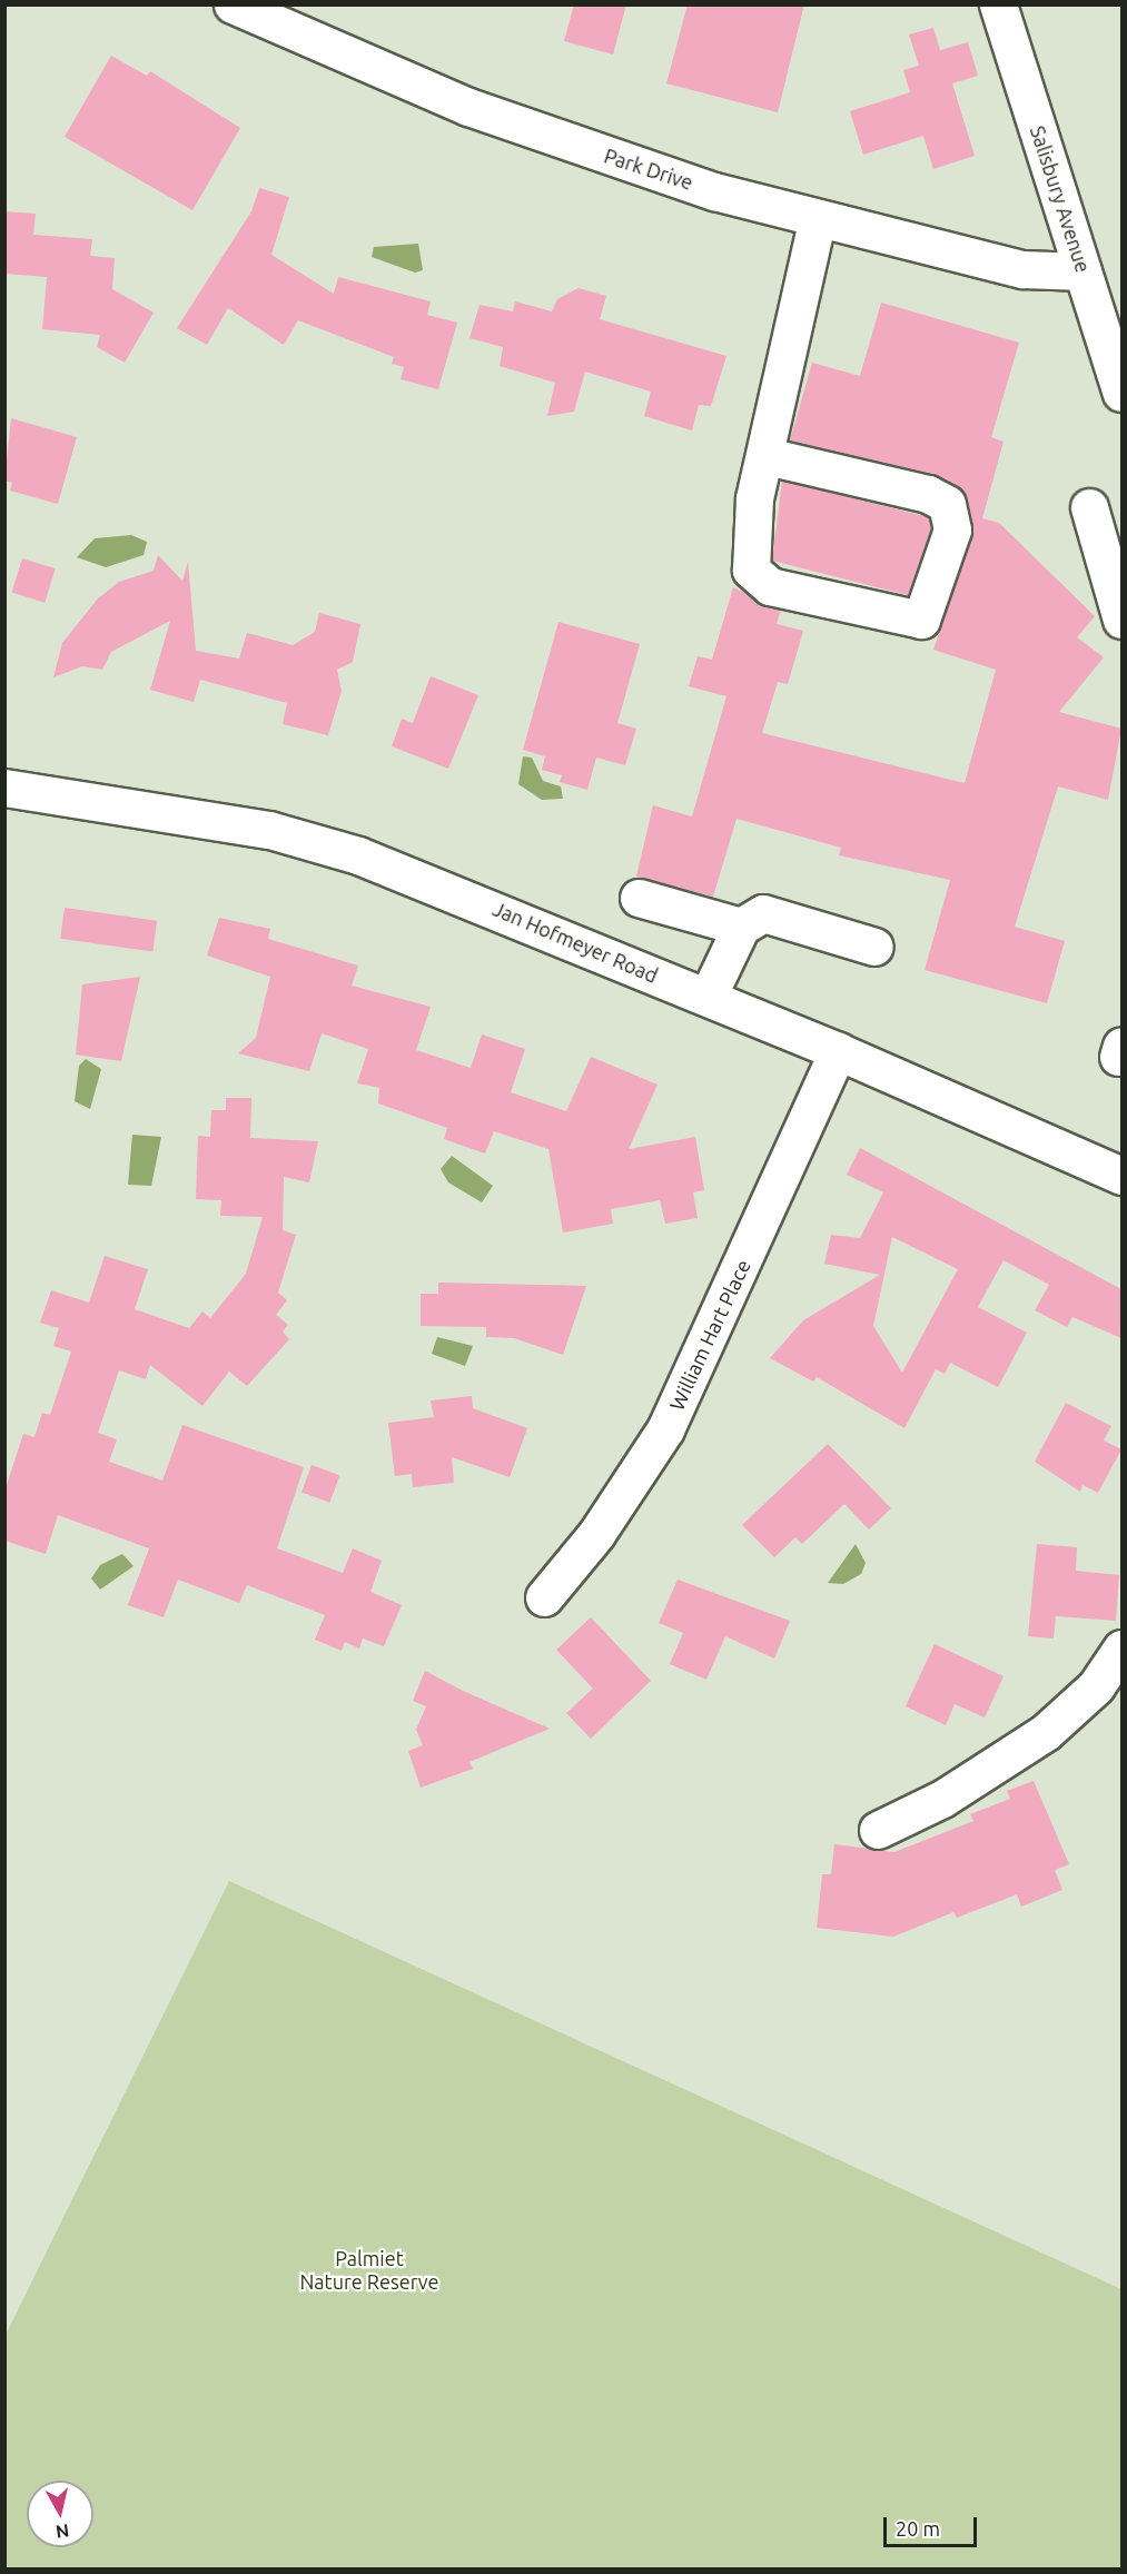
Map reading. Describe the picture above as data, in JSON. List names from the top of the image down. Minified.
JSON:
{"streets":{"street":["Park Drive","Salisbury Avenue","Jan Hofmeyer Road","William Hart Place"]},"crossings":[["Park Drive","Salisbury Avenue"],["Jan Hofmeyer Road","William Hart Place"]],"parks":["Palmiet Nature Reserve"],"scale_bar":"20 m","north":"bottom"}
